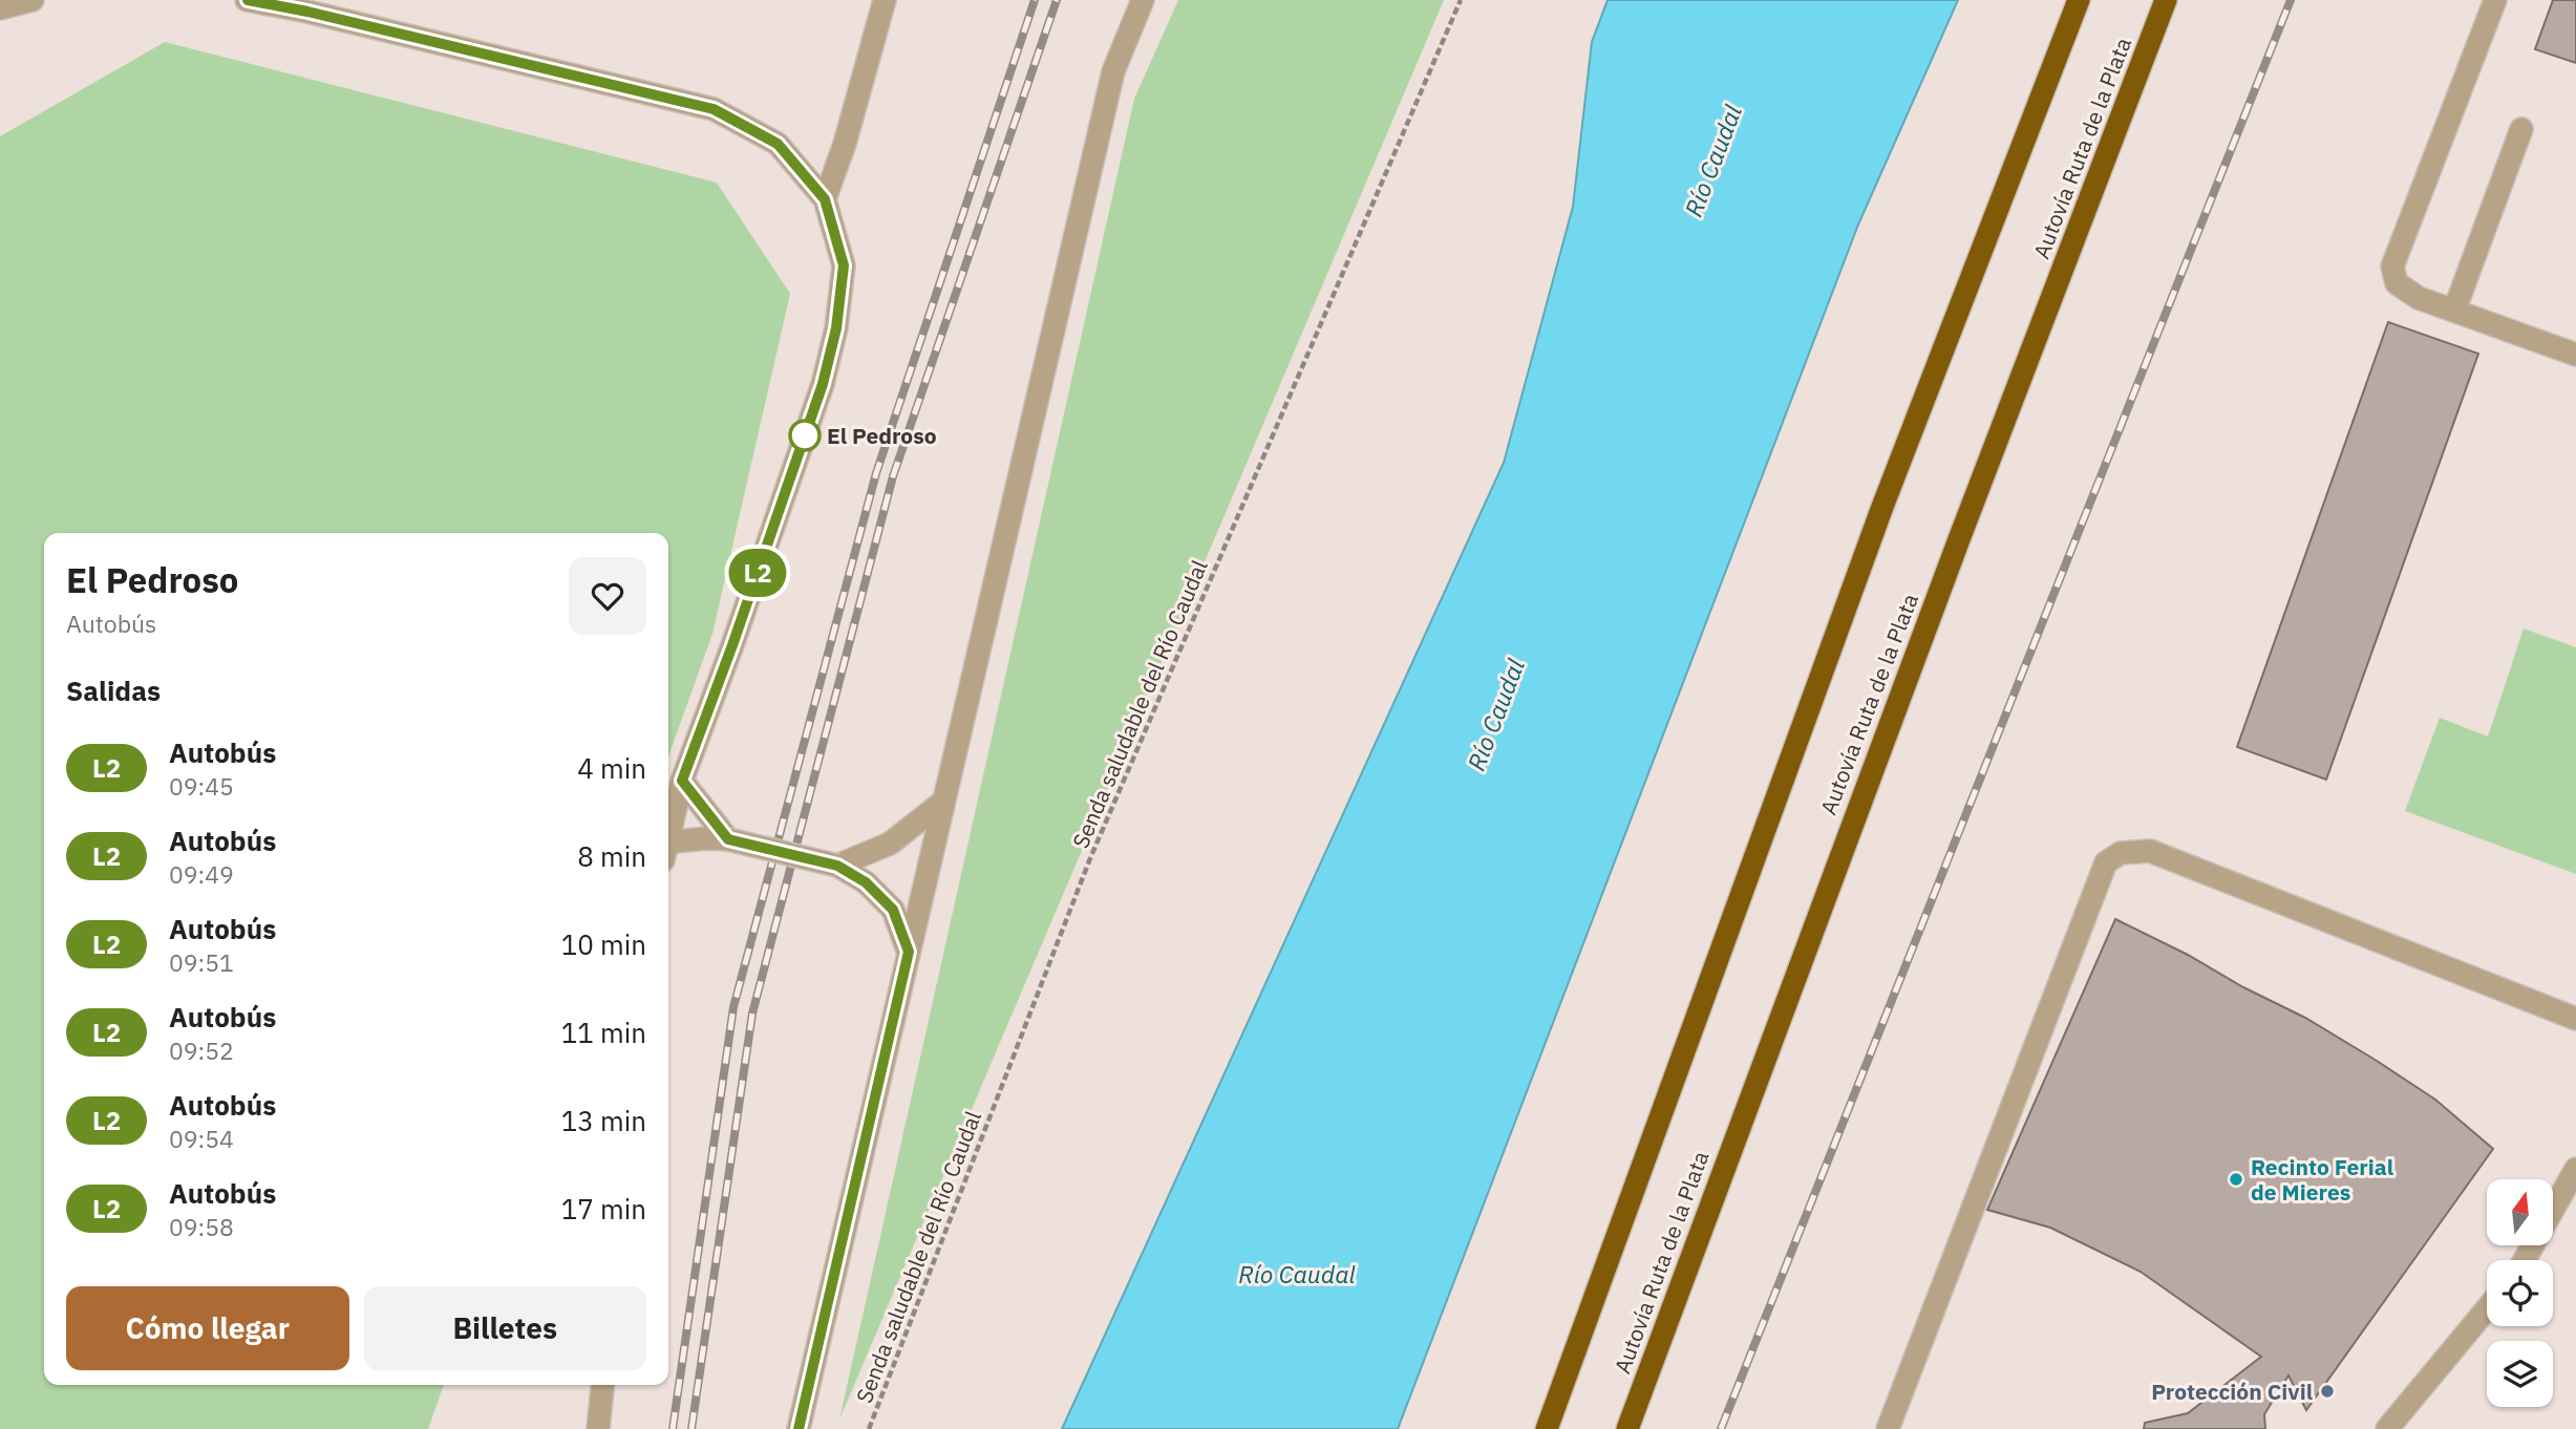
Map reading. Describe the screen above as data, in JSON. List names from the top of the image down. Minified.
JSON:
{"streets":{"highway":["Autovía Ruta de la Plata"],"path":["Senda saludable del Río Caudal"]},"water":["Río Caudal"],"places":["El Pedroso","Recinto Ferial de Mieres","Protección Civil"],"lines":["bus line L2"],"north":"top","page":{"on_map":"L2","heading":[["El Pedroso","Autobús"],"Salidas"],"list":[{"mark":"L2","name":"Autobús","note":"09:45","value":"4 min"},{"mark":"L2","name":"Autobús","note":"09:49","value":"8 min"},{"mark":"L2","name":"Autobús","note":"09:51","value":"10 min"},{"mark":"L2","name":"Autobús","note":"09:52","value":"11 min"},{"mark":"L2","name":"Autobús","note":"09:54","value":"13 min"},{"mark":"L2","name":"Autobús","note":"09:58","value":"17 min"}],"buttons":["Cómo llegar","Billetes"]}}
